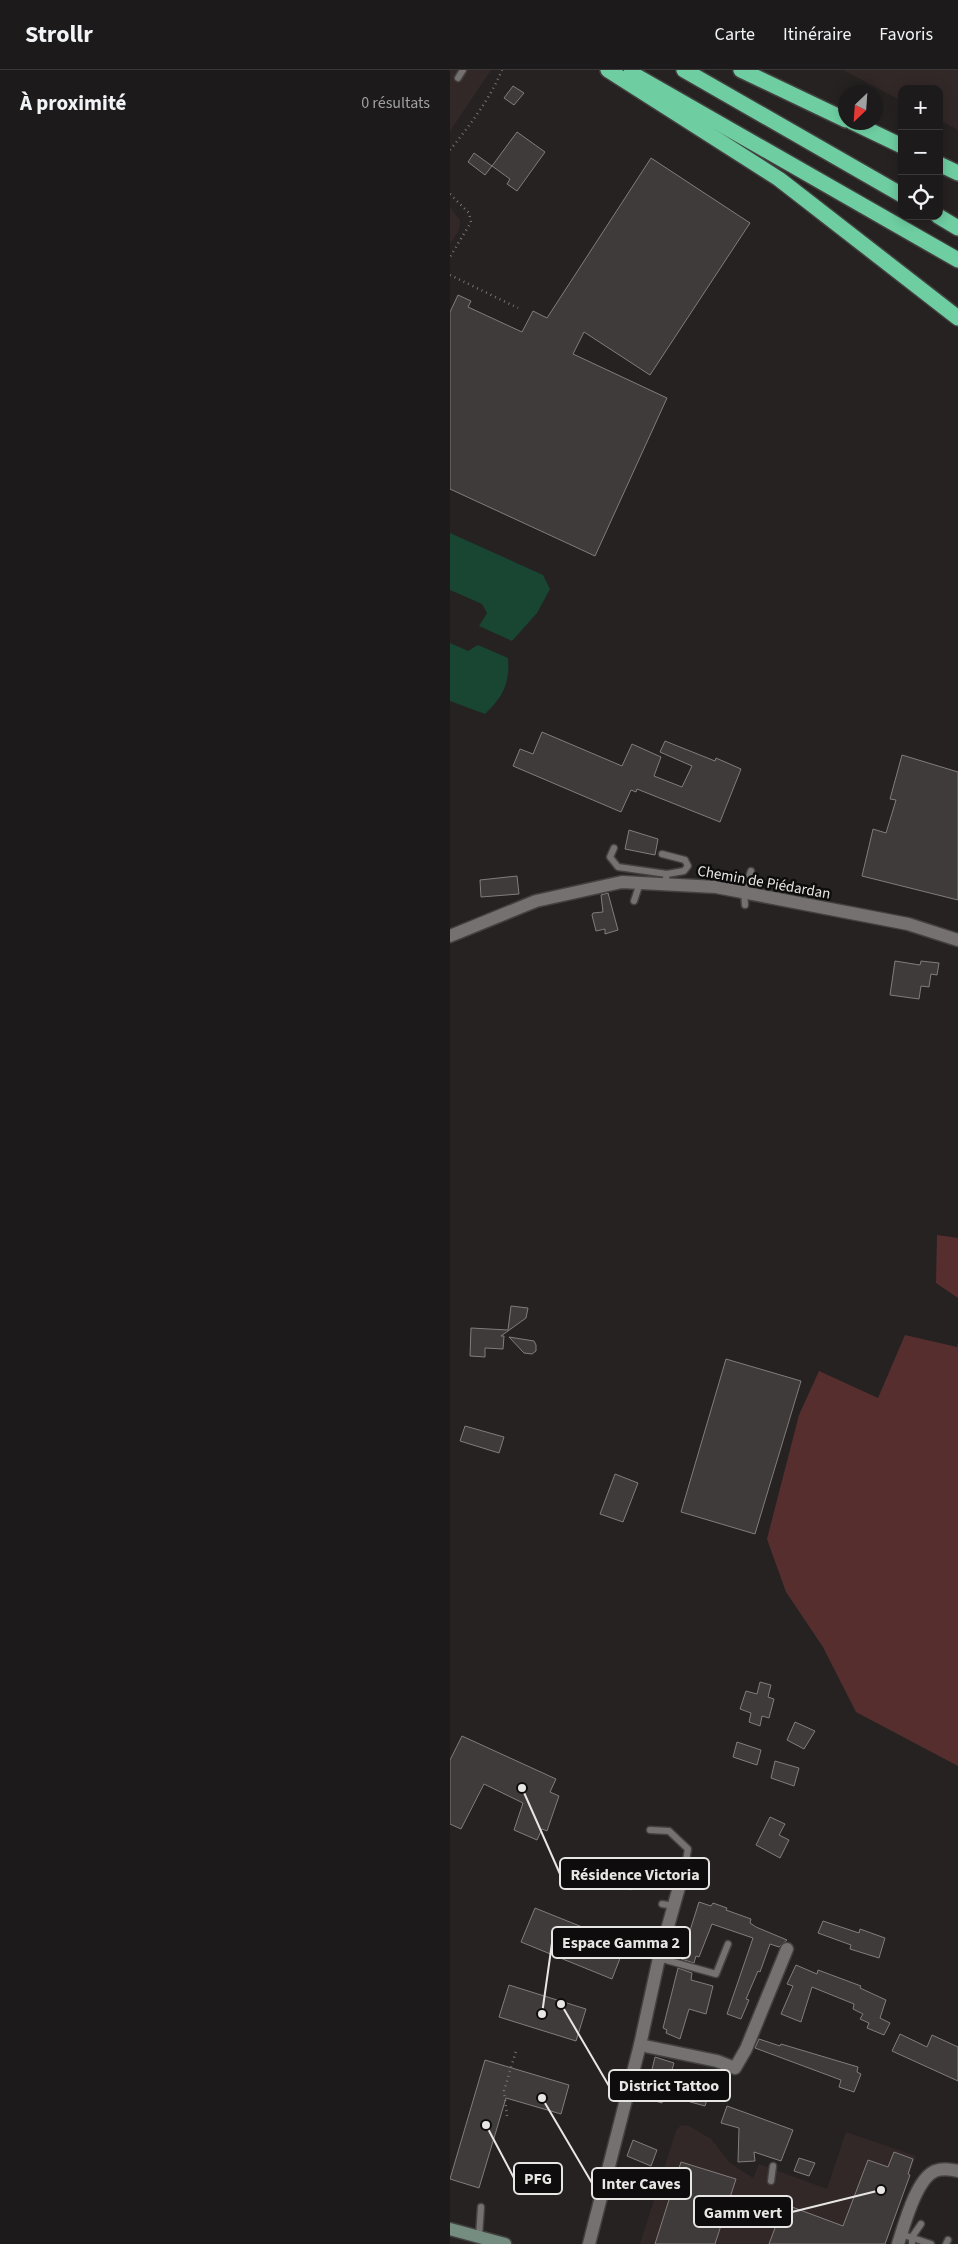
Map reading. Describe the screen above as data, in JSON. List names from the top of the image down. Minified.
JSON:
{"streets":{"street":["Chemin de Piédardan"]},"places":["Résidence Victoria","District Tattoo","Espace Gamma 2","Inter Caves","PFG","Gamm vert"],"north":"bottom left","page":{"header":"Strollr","nav":["Carte","Itinéraire","Favoris"],"heading":["À proximité","0 résultats"],"map_buttons":["+","−"]}}
